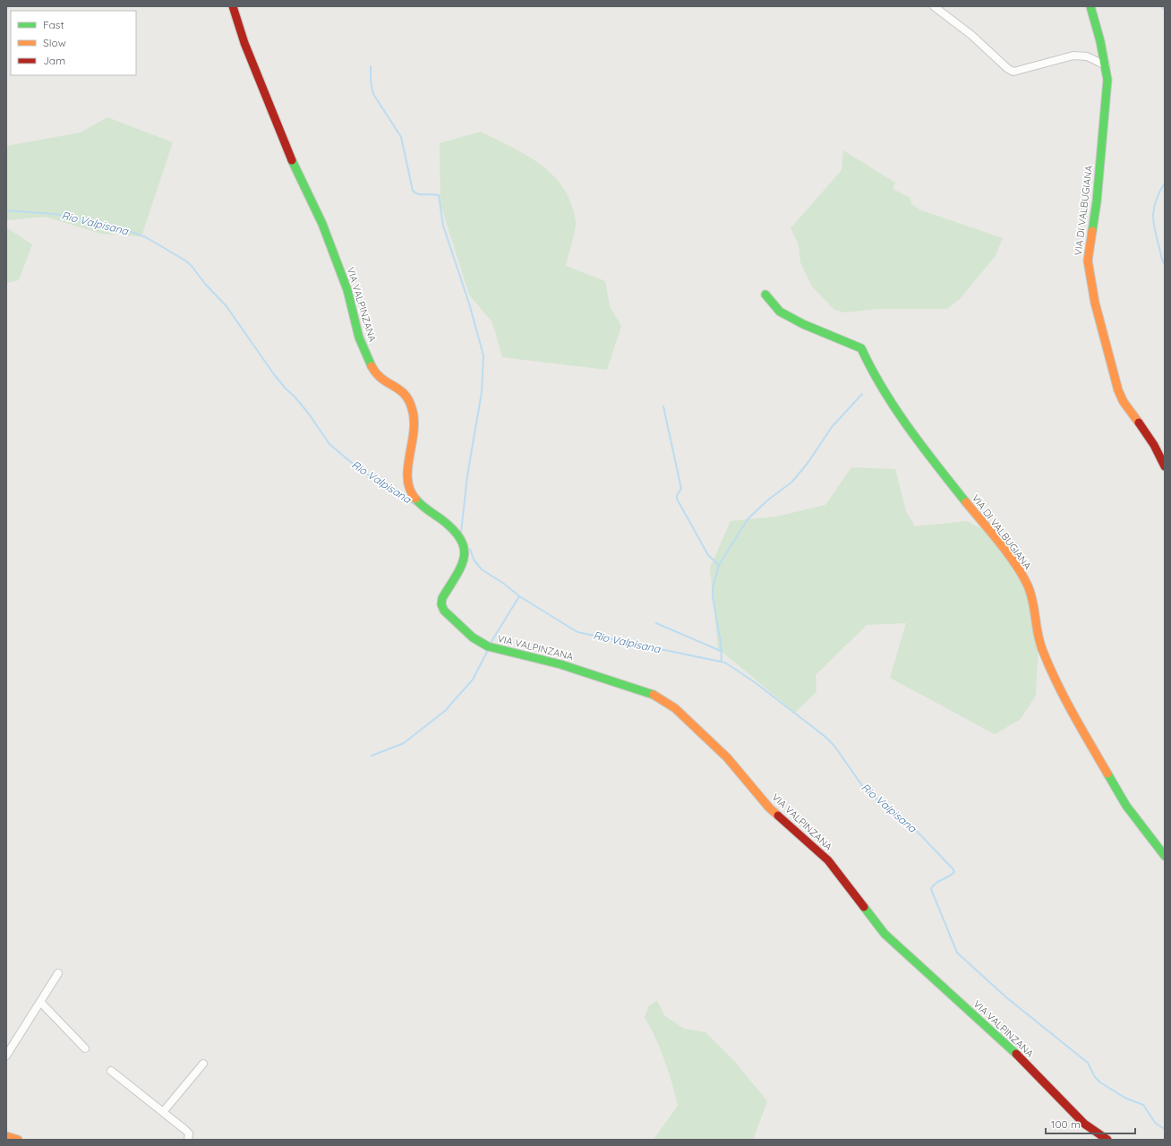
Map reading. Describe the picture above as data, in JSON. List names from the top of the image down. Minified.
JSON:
{"streets":{"street":["VIA DI VALBUGIANA","VIA VALPINZANA"]},"water":["Rio Valpisana"],"legend":["Fast","Slow","Jam"],"scale_bar":"100 m"}
